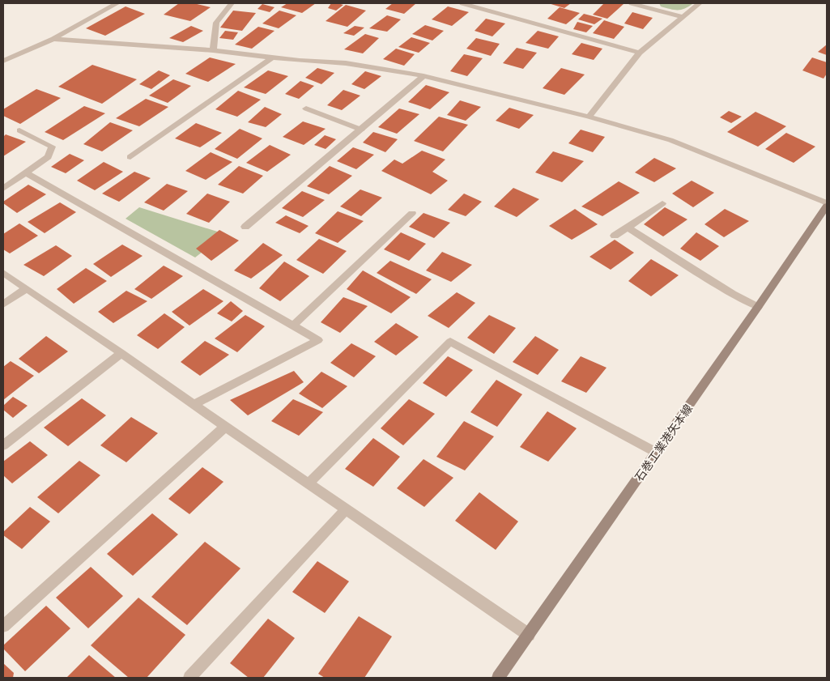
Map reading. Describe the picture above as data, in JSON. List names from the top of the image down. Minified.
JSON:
{"streets":{"main road":["石巻工業港矢本線"]}}
